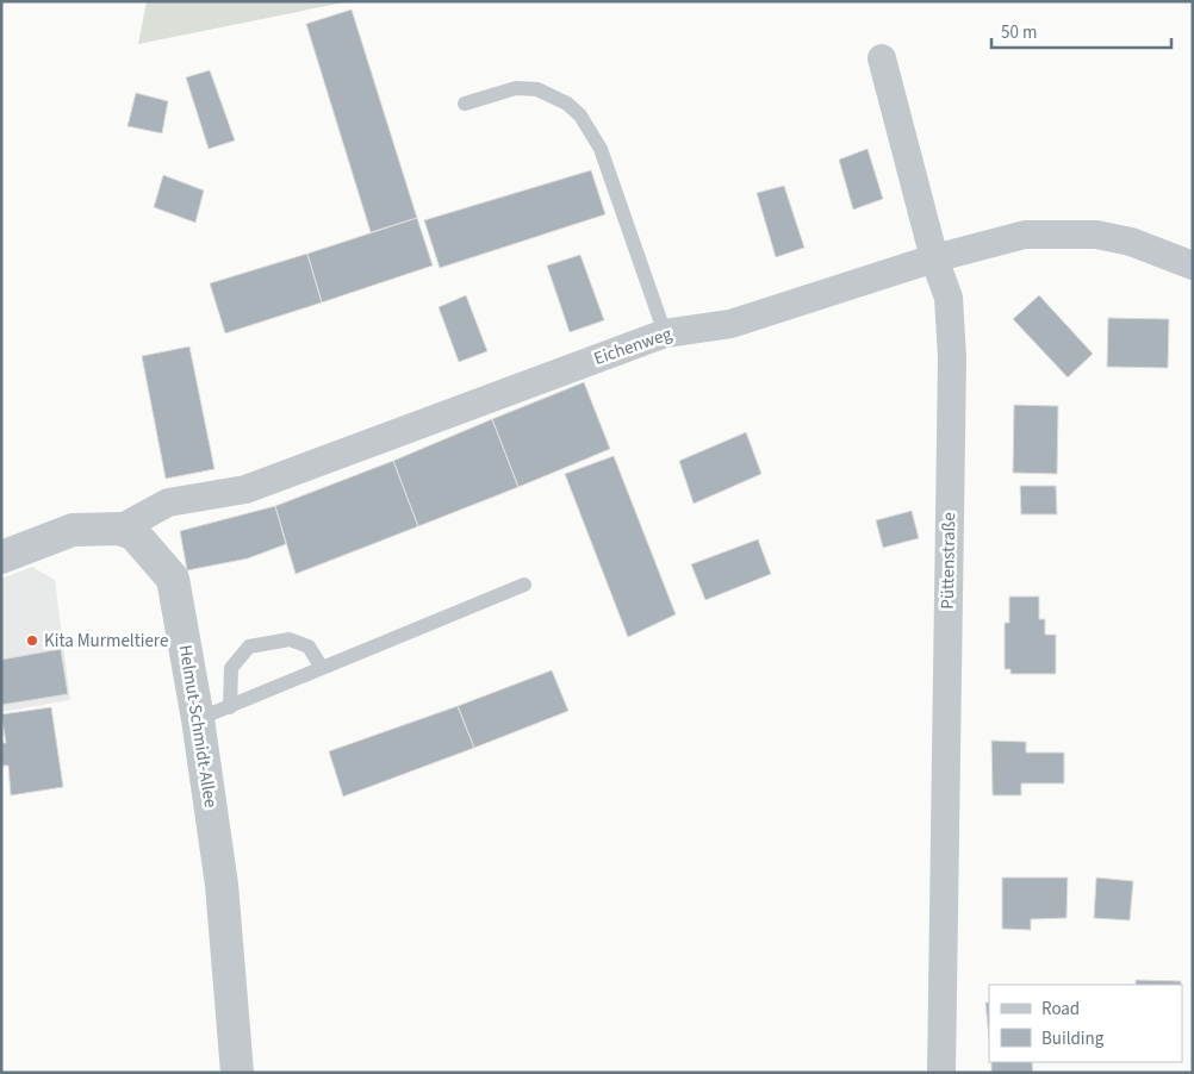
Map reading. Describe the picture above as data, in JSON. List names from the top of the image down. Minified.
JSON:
{"streets":{"street":["Eichenweg","Püttenstraße","Helmut-Schmidt-Allee"]},"crossings":[["Eichenweg","Püttenstraße"],["Eichenweg","Helmut-Schmidt-Allee"]],"places":["Kita Murmeltiere"],"legend":["Road","Building"],"scale_bar":"50 m"}
